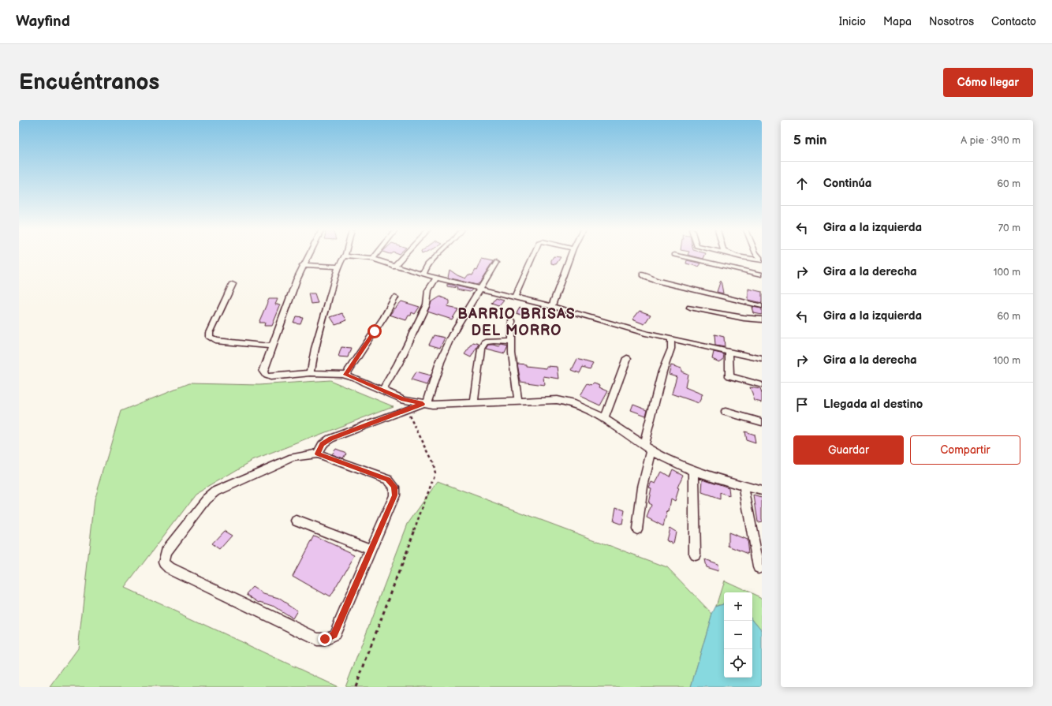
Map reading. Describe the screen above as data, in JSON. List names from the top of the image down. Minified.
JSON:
{"districts":["BARRIO BRISAS DEL MORRO"],"page":{"header":"Wayfind","nav":["Inicio","Mapa","Nosotros","Contacto"],"buttons":["Cómo llegar",["Guardar","Compartir"]],"title":"Encuéntranos","heading":["5 min","A pie · 390 m"],"list":[["Continúa","60 m"],["Gira a la izquierda","70 m"],["Gira a la derecha","100 m"],["Gira a la izquierda","60 m"],["Gira a la derecha","100 m"],"Llegada al destino"],"map_buttons":["+","−"]}}
